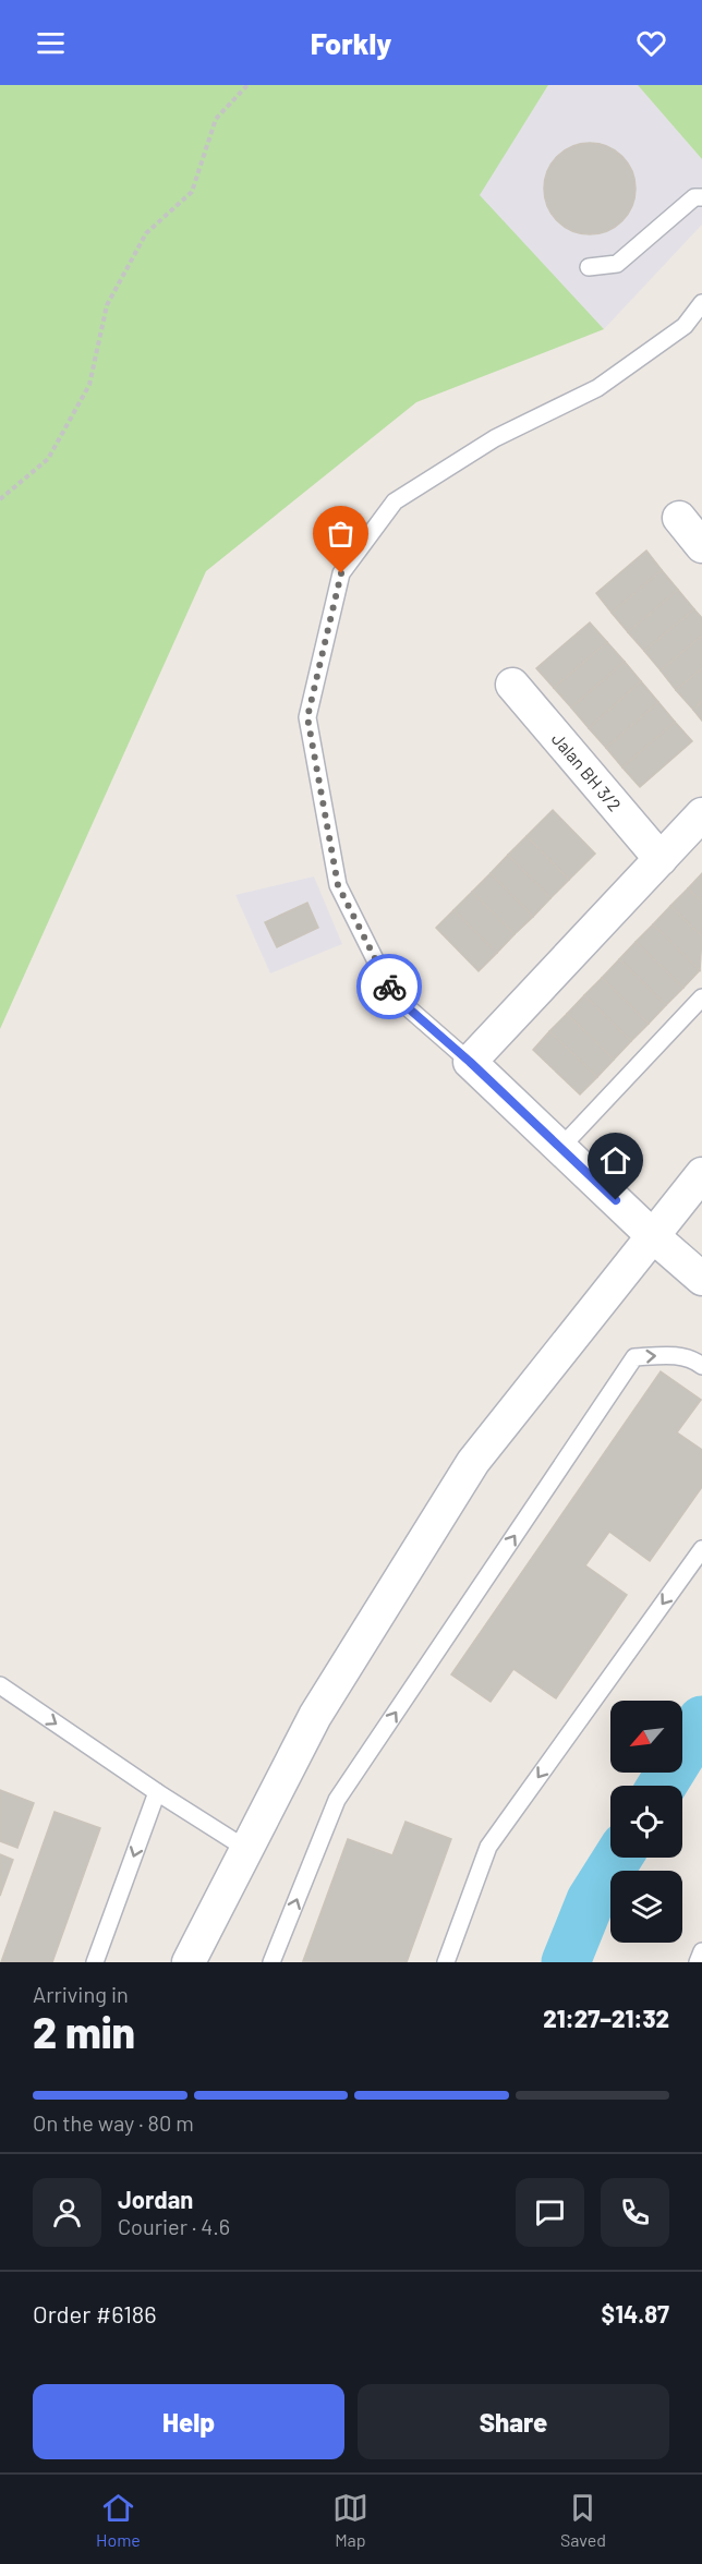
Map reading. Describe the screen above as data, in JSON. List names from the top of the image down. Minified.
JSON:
{"streets":{"street":["Jalan BH 3/2"]},"north":"bottom left","page":{"header":"Forkly","heading":["2 min","Arriving in","21:27–21:32"],"panel":["Jordan","Courier · 4.6","Order #6186","$14.87"],"bar":"On the way · 80 m","buttons":["Help","Share"],"tabs":["Home","Map","Saved"]}}
